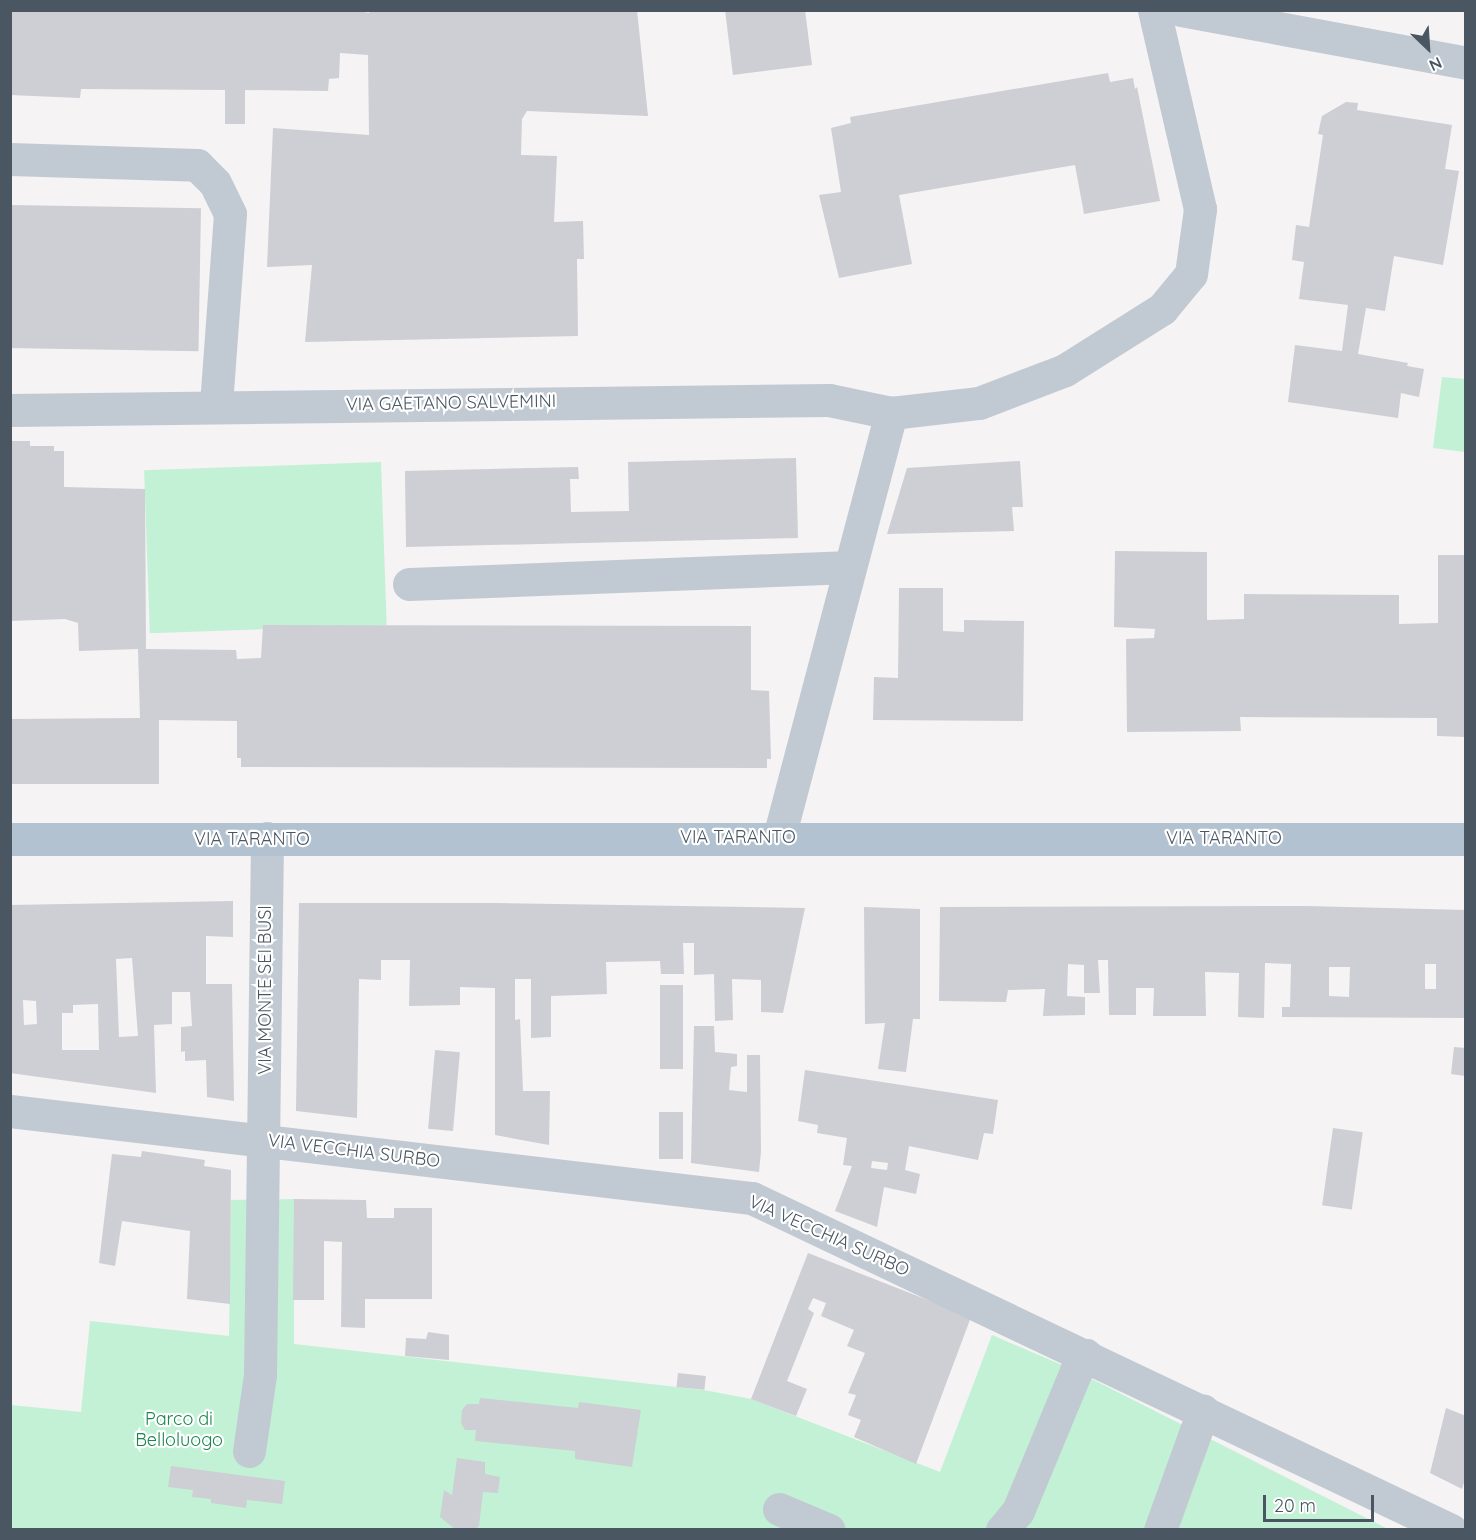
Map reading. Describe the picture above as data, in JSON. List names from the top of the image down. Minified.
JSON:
{"streets":{"main road":["VIA TARANTO"],"street":["VIA GAETANO SALVEMINI","VIA MONTE SEI BUSI","VIA VECCHIA SURBO"]},"crossings":[["VIA TARANTO","VIA MONTE SEI BUSI"],["VIA MONTE SEI BUSI","VIA VECCHIA SURBO"]],"parks":["Parco di Belloluogo"],"scale_bar":"20 m","north":"bottom right"}
